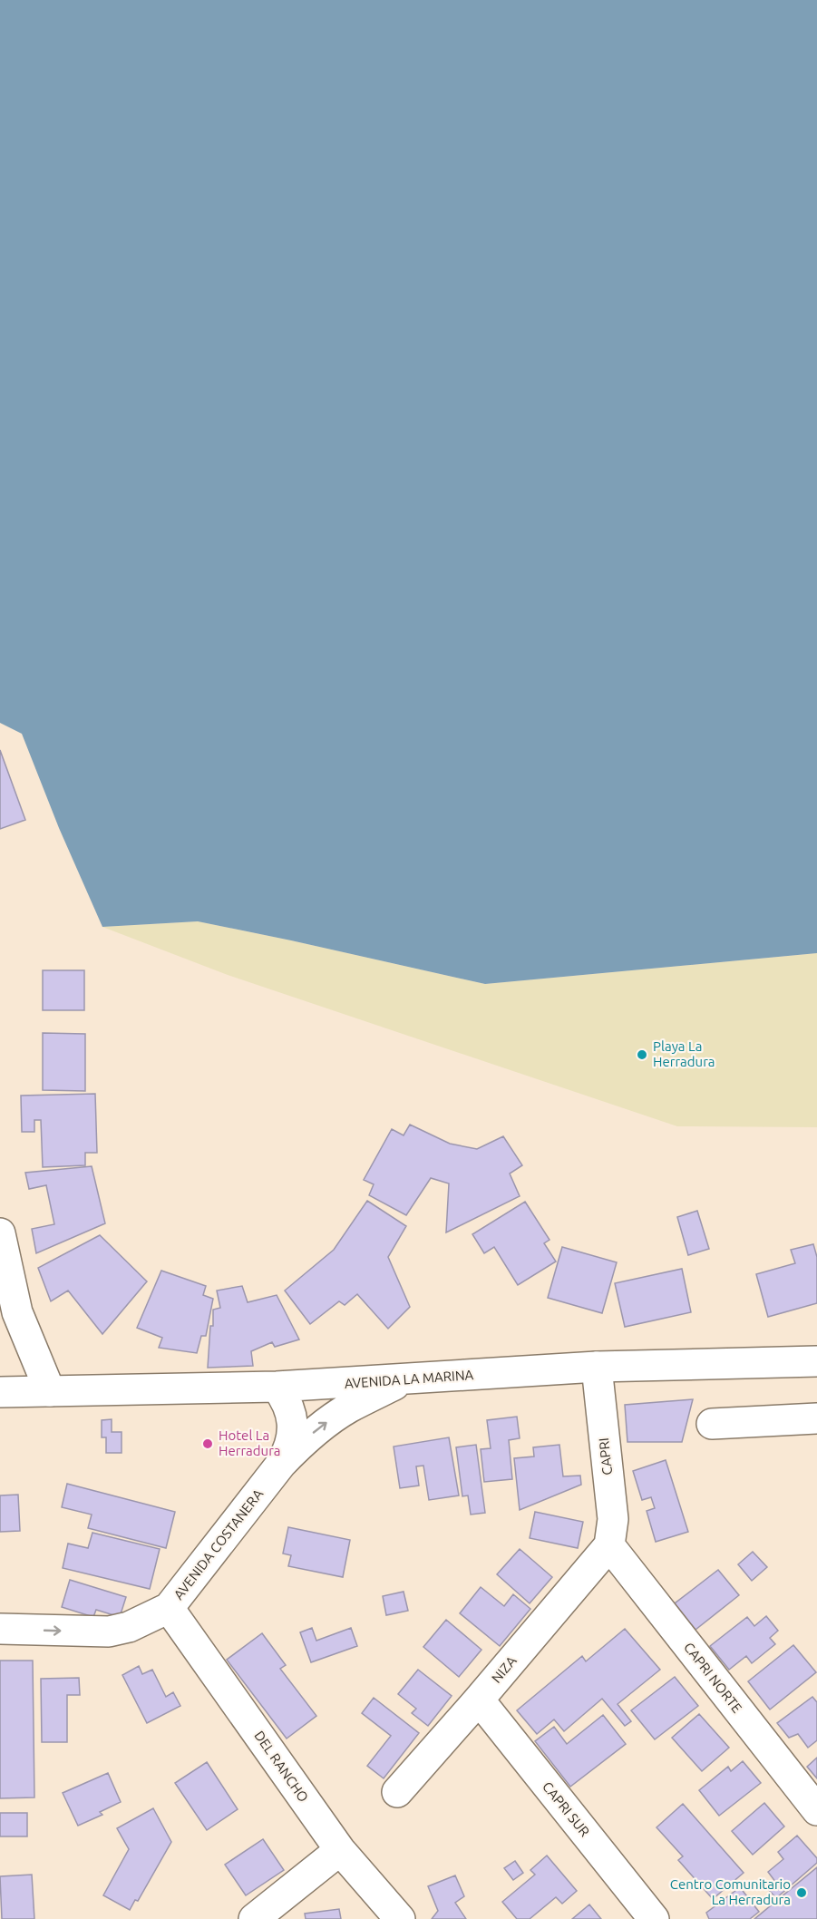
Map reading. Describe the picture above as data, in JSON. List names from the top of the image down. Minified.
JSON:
{"streets":{"street":["AVENIDA LA MARINA","CAPRI","AVENIDA COSTANERA","NIZA","CAPRI NORTE","DEL RANCHO","CAPRI SUR"]},"crossings":[["AVENIDA LA MARINA","CAPRI"],["AVENIDA LA MARINA","AVENIDA COSTANERA"],["CAPRI","NIZA"],["CAPRI","CAPRI NORTE"],["AVENIDA COSTANERA","DEL RANCHO"],["NIZA","CAPRI NORTE"],["NIZA","CAPRI SUR"]],"one_way":["AVENIDA COSTANERA"],"places":["Playa La Herradura","Hotel La Herradura","Centro Comunitario La Herradura"]}
